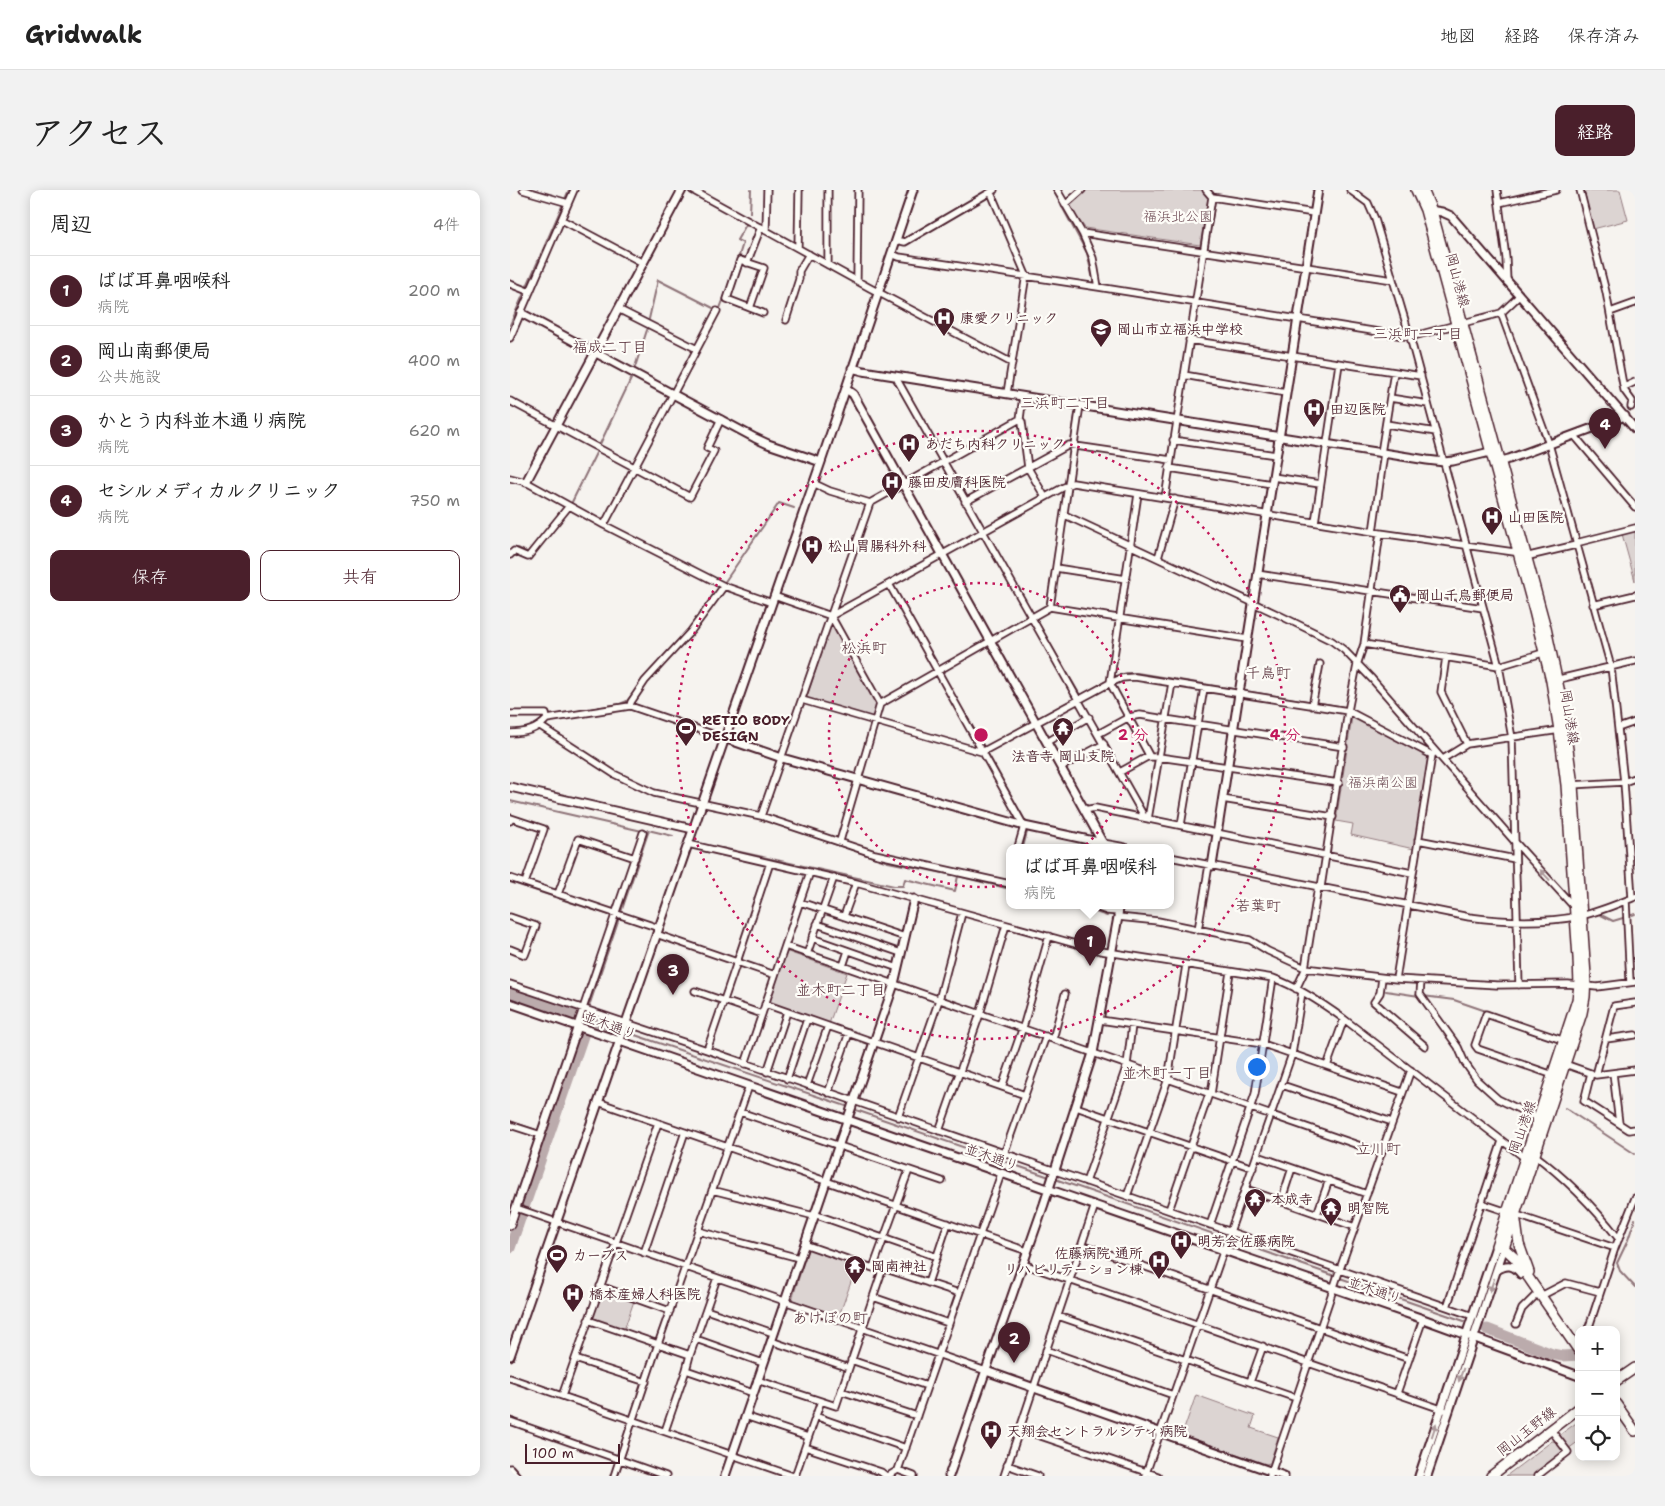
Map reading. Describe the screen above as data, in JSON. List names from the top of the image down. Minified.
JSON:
{"streets":{"main road":["岡山港線","岡山玉野線"],"street":["並木通り"]},"districts":["三浜町一丁目","福成二丁目","三浜町二丁目","松浜町","千鳥町","若葉町","並木町二丁目","並木町一丁目","立川町","あけぼの町"],"parks":["福浜北公園","福浜南公園"],"places":{"hospital":["康愛クリニック","田辺医院","あだち内科クリニック","藤田皮膚科医院","山田医院","松山胃腸科外科","明芳会佐藤病院","佐藤病院 通所 リハビリテーション棟","橋本産婦人科医院","天翔会セントラルシティ病院"],"school or university":["岡山市立福浜中学校"],"public building":["岡山千鳥郵便局"],"sports":["RETIO BODY DESIGN","カーブス"],"temple":["法音寺 岡山支院","本成寺","明智院","岡南神社"]},"scale_bar":"100 m","page":{"header":"Gridwalk","nav":["地図","経路","保存済み"],"title":"アクセス","buttons":["経路",["保存","共有"]],"heading":["周辺","4件"],"list":[{"mark":"1","name":"ばば耳鼻咽喉科","note":"病院","value":"200 m"},{"mark":"2","name":"岡山南郵便局","note":"公共施設","value":"400 m"},{"mark":"3","name":"かとう内科並木通り病院","note":"病院","value":"620 m"},{"mark":"4","name":"セシルメディカルクリニック","note":"病院","value":"750 m"}],"pins":["4","1","3","2"],"popup":["ばば耳鼻咽喉科","病院"],"map_buttons":["+","−"],"scale":"100 m"},"rings":["2 分","4 分"]}
